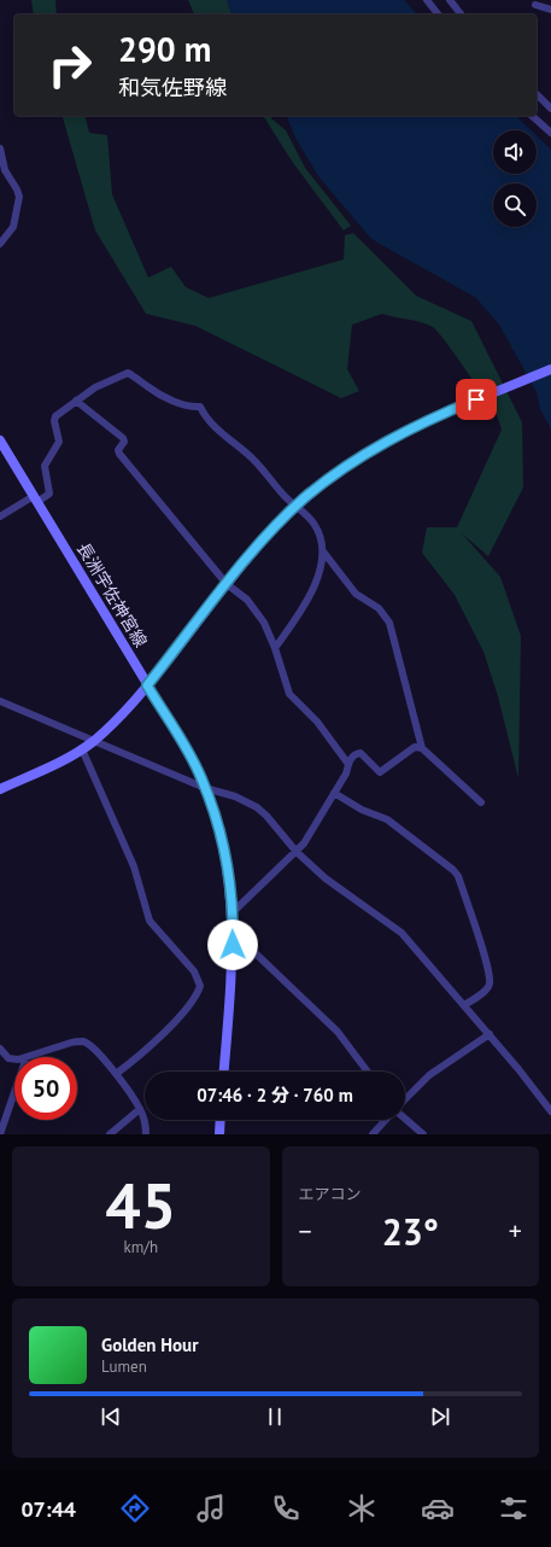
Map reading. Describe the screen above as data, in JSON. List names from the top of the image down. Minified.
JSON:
{"streets":{"main road":["長洲宇佐神宮線"]},"page":{"turn":["290 m","和気佐野線"],"limit":"50","trip":"07:46 · 2 分 · 760 m","tile":[["45","km/h"],"エアコン"],"heat":["−","23°","+"],"song":["Golden Hour","Lumen"],"tabs":"07:44"}}
